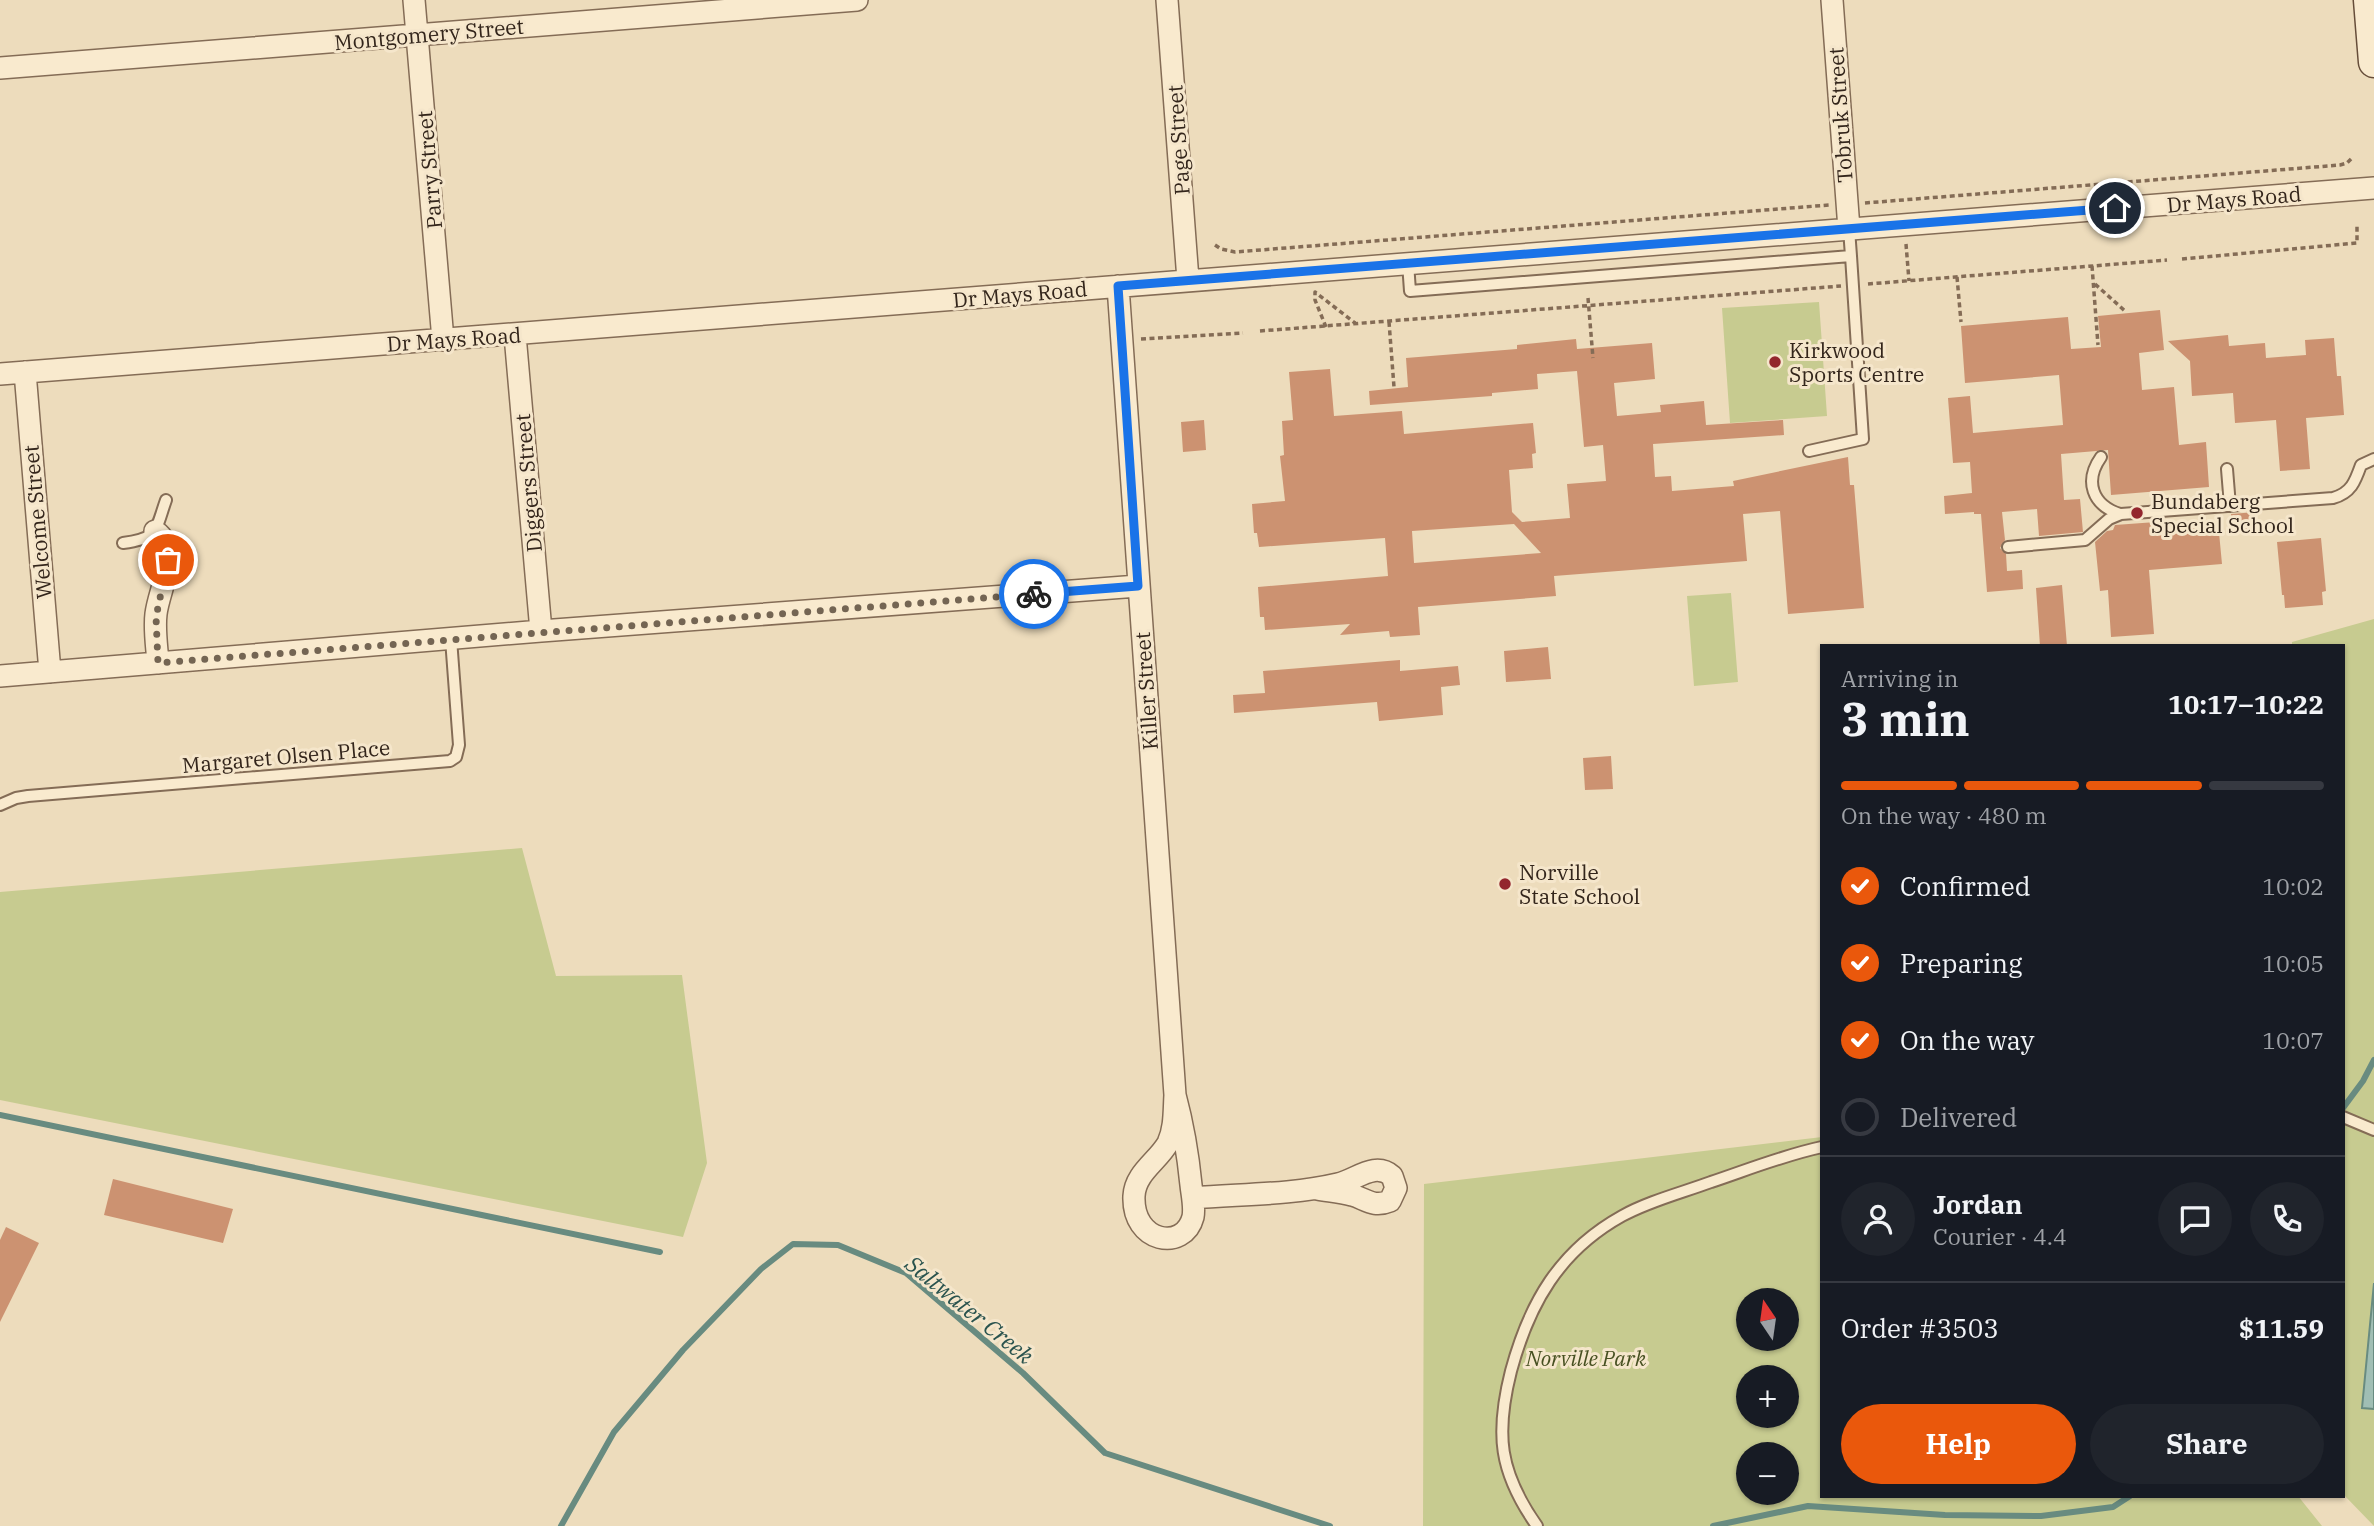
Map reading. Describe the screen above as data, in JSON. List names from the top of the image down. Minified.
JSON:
{"streets":{"street":["Montgomery Street","Tobruk Street","Page Street","Parry Street","Dr Mays Road","Diggers Street","Welcome Street","Killer Street"],"lane":["Margaret Olsen Place"]},"crossings":[["Montgomery Street","Parry Street"],["Tobruk Street","Dr Mays Road"],["Page Street","Dr Mays Road"],["Parry Street","Dr Mays Road"],["Dr Mays Road","Diggers Street"],["Dr Mays Road","Welcome Street"],["Dr Mays Road","Killer Street"]],"water":["Saltwater Creek"],"parks":["Norville Park"],"places":["Kirkwood Sports Centre","Bundaberg Special School","Norville State School"],"north":"top","page":{"heading":["3 min","Arriving in","10:17–10:22"],"panel":["Jordan","Courier · 4.4","Order #3503","$11.59"],"bar":"On the way · 480 m","list":[["Confirmed","10:02"],["Preparing","10:05"],["On the way","10:07"],"Delivered"],"map_buttons":["+","−"],"buttons":["Help","Share"]}}
